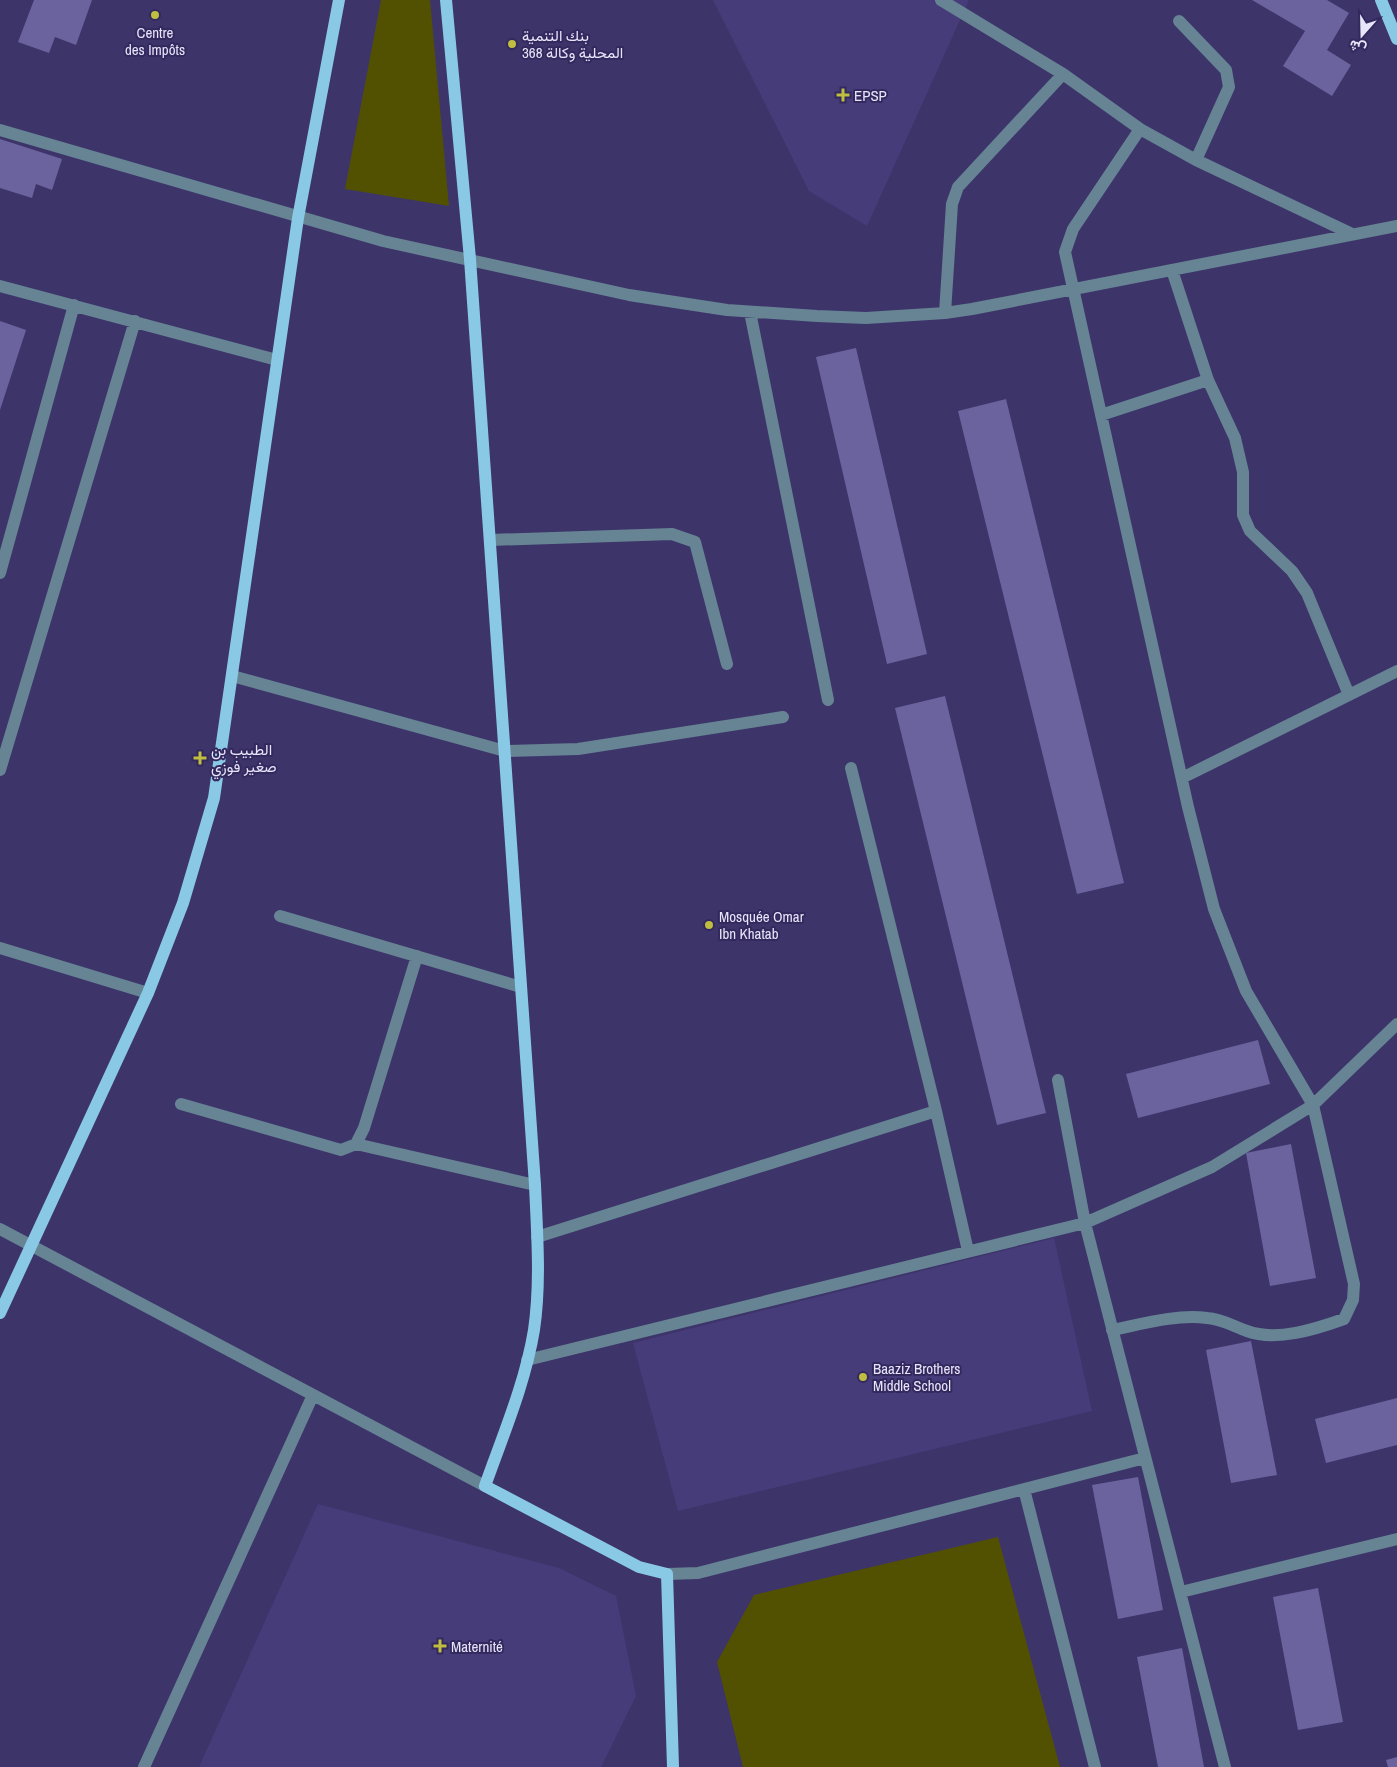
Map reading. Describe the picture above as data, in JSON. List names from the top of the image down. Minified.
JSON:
{"places":{"other":["Centre des Impôts","بنك التنمية المحلية وكالة 368","Mosquée Omar Ibn Khatab","Baaziz Brothers Middle School"],"health":["EPSP","الطبيب بن صغير فوزي","Maternité"]},"north":"bottom"}
